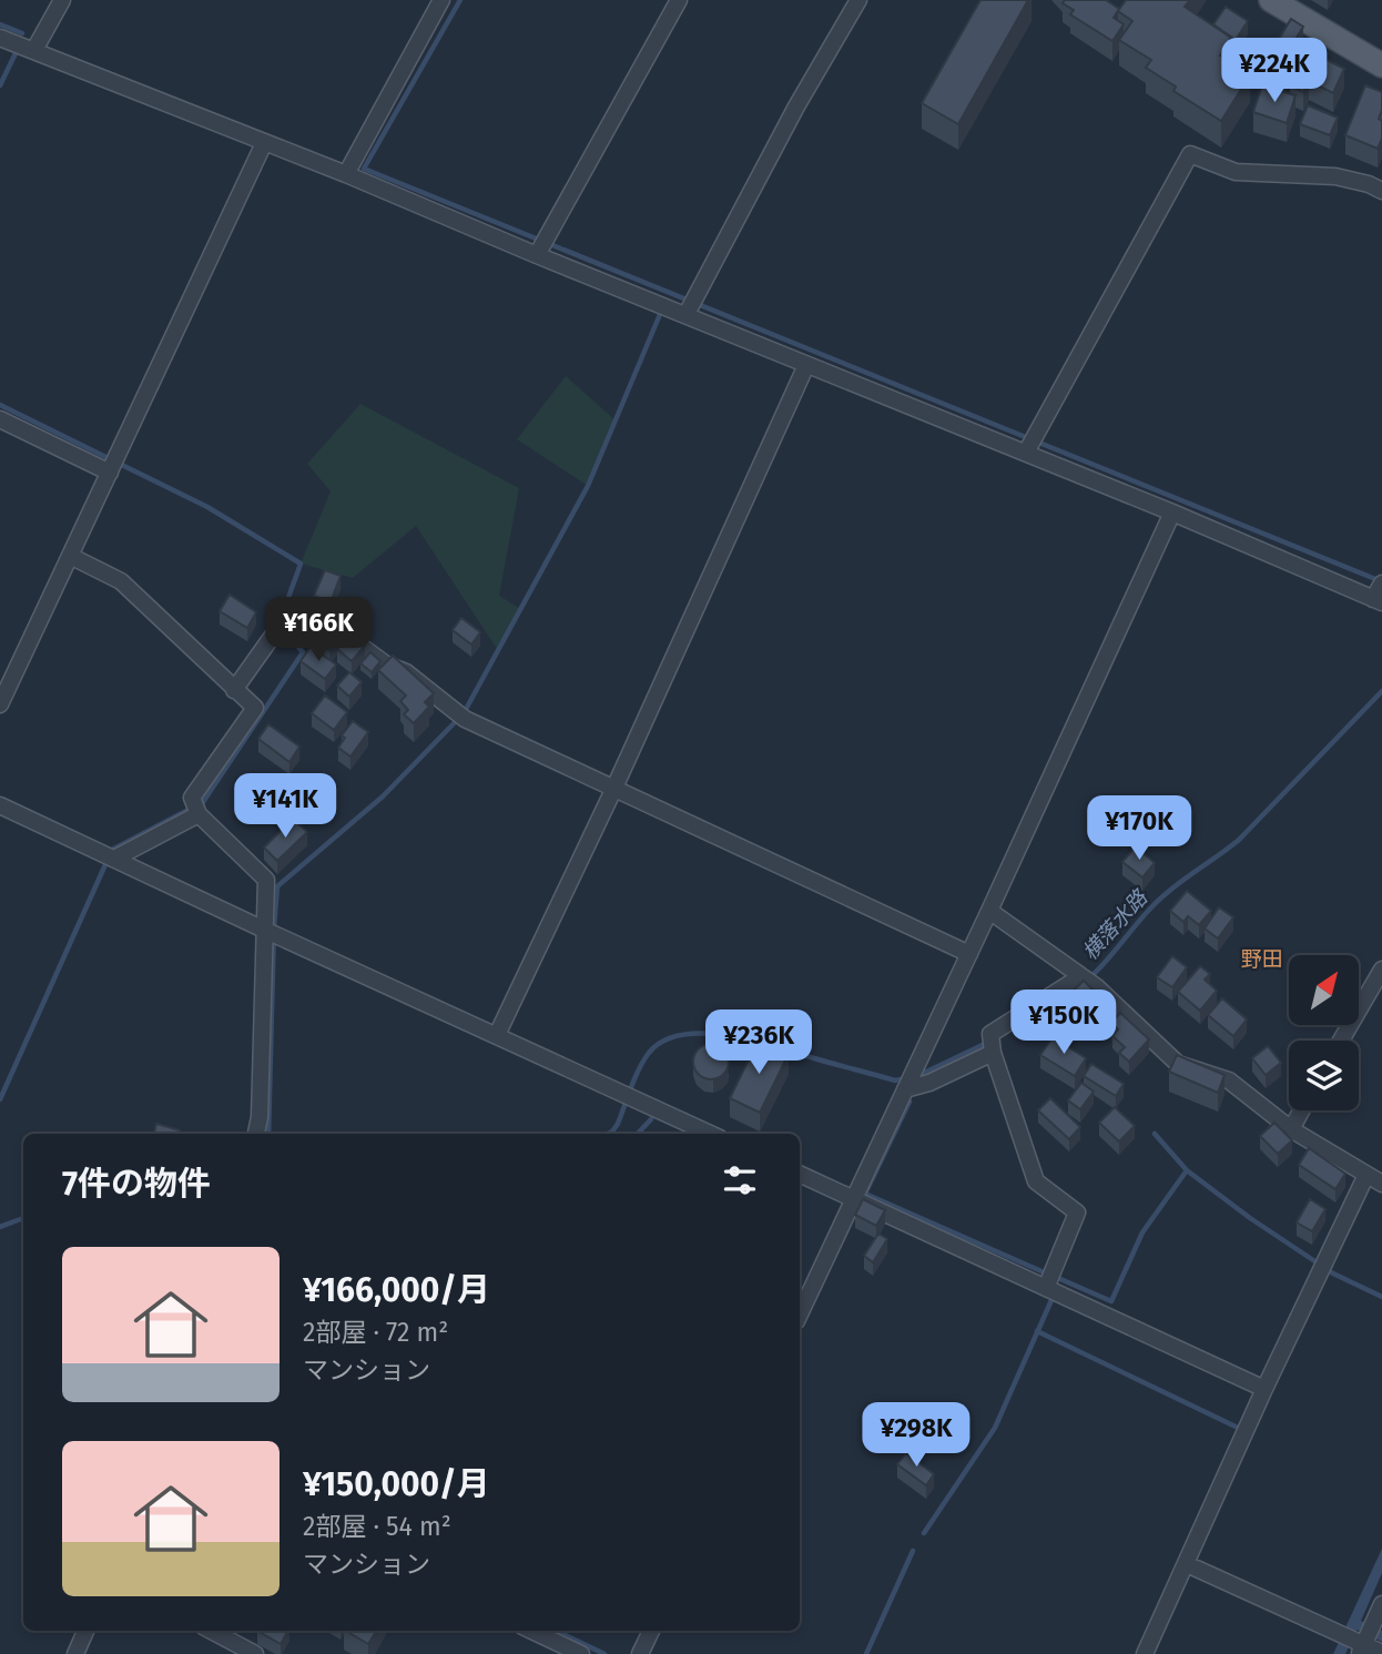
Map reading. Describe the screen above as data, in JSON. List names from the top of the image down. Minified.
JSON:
{"districts":["野田"],"water":["横落水路"],"north":"top right","page":{"price":["¥224K","¥166K","¥141K","¥170K","¥150K","¥236K","¥298K"],"heading":"7件の物件","list":[{"name":"¥166,000/月","note":"2部屋 · 72 m² · マンション"},{"name":"¥150,000/月","note":"2部屋 · 54 m² · マンション"}]}}
